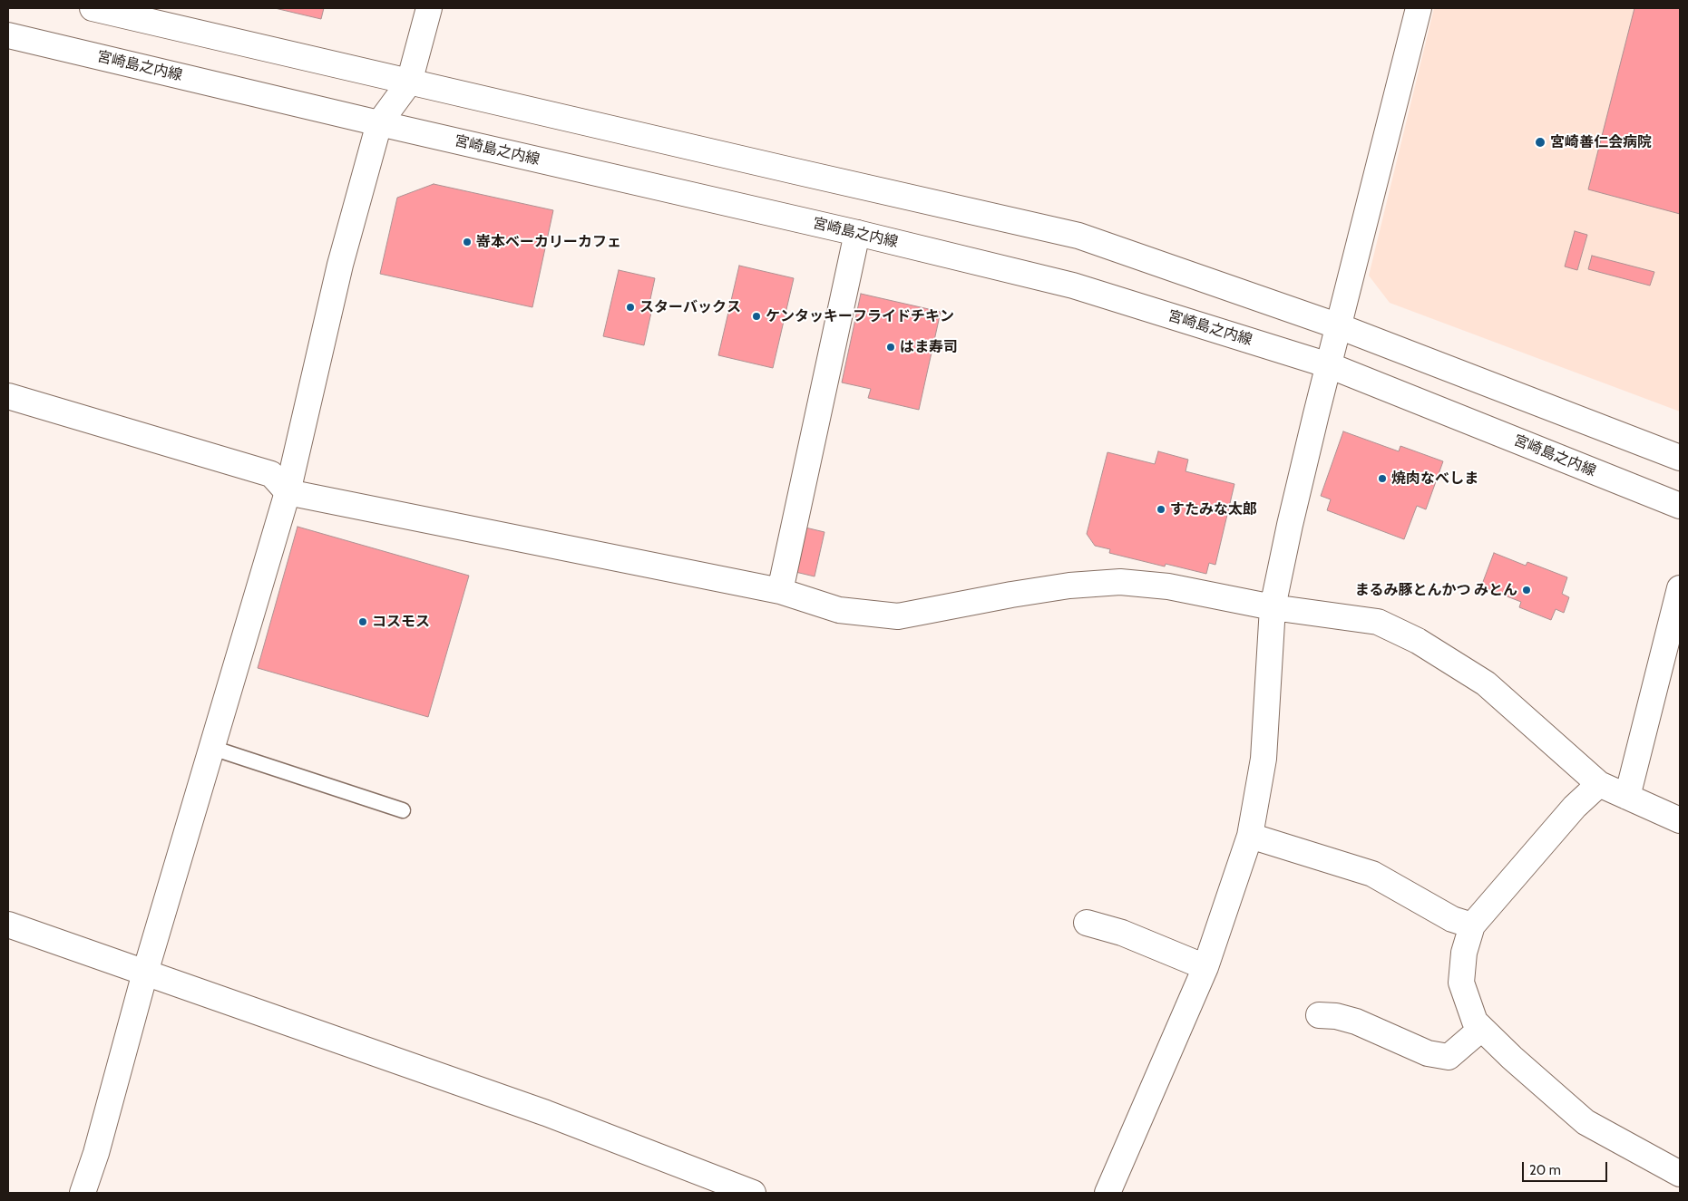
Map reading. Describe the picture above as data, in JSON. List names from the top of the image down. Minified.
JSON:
{"streets":{"street":["宮崎島之内線"]},"places":["宮崎善仁会病院","嵜本ベーカリーカフェ","スターバックス","ケンタッキーフライドチキン","はま寿司","焼肉なべしま","すたみな太郎","まるみ豚とんかつ みとん","コスモス"],"scale_bar":"20 m"}
